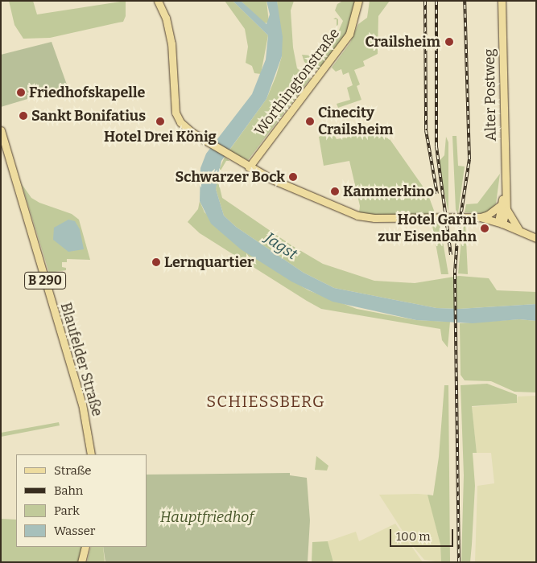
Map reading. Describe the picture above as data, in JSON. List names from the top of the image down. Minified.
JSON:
{"streets":{"main road":["Worthingtonstraße","Alter Postweg","B 290","Blaufelder Straße"]},"districts":["SCHIESSBERG"],"water":["Jagst"],"parks":["Hauptfriedhof"],"places":["Crailsheim","Friedhofskapelle","Sankt Bonifatius","Hotel Drei König","Cinecity Crailsheim","Schwarzer Bock","Kammerkino","Hotel Garni zur Eisenbahn","Lernquartier"],"legend":["Straße","Bahn","Park","Wasser"],"scale_bar":"100 m"}
